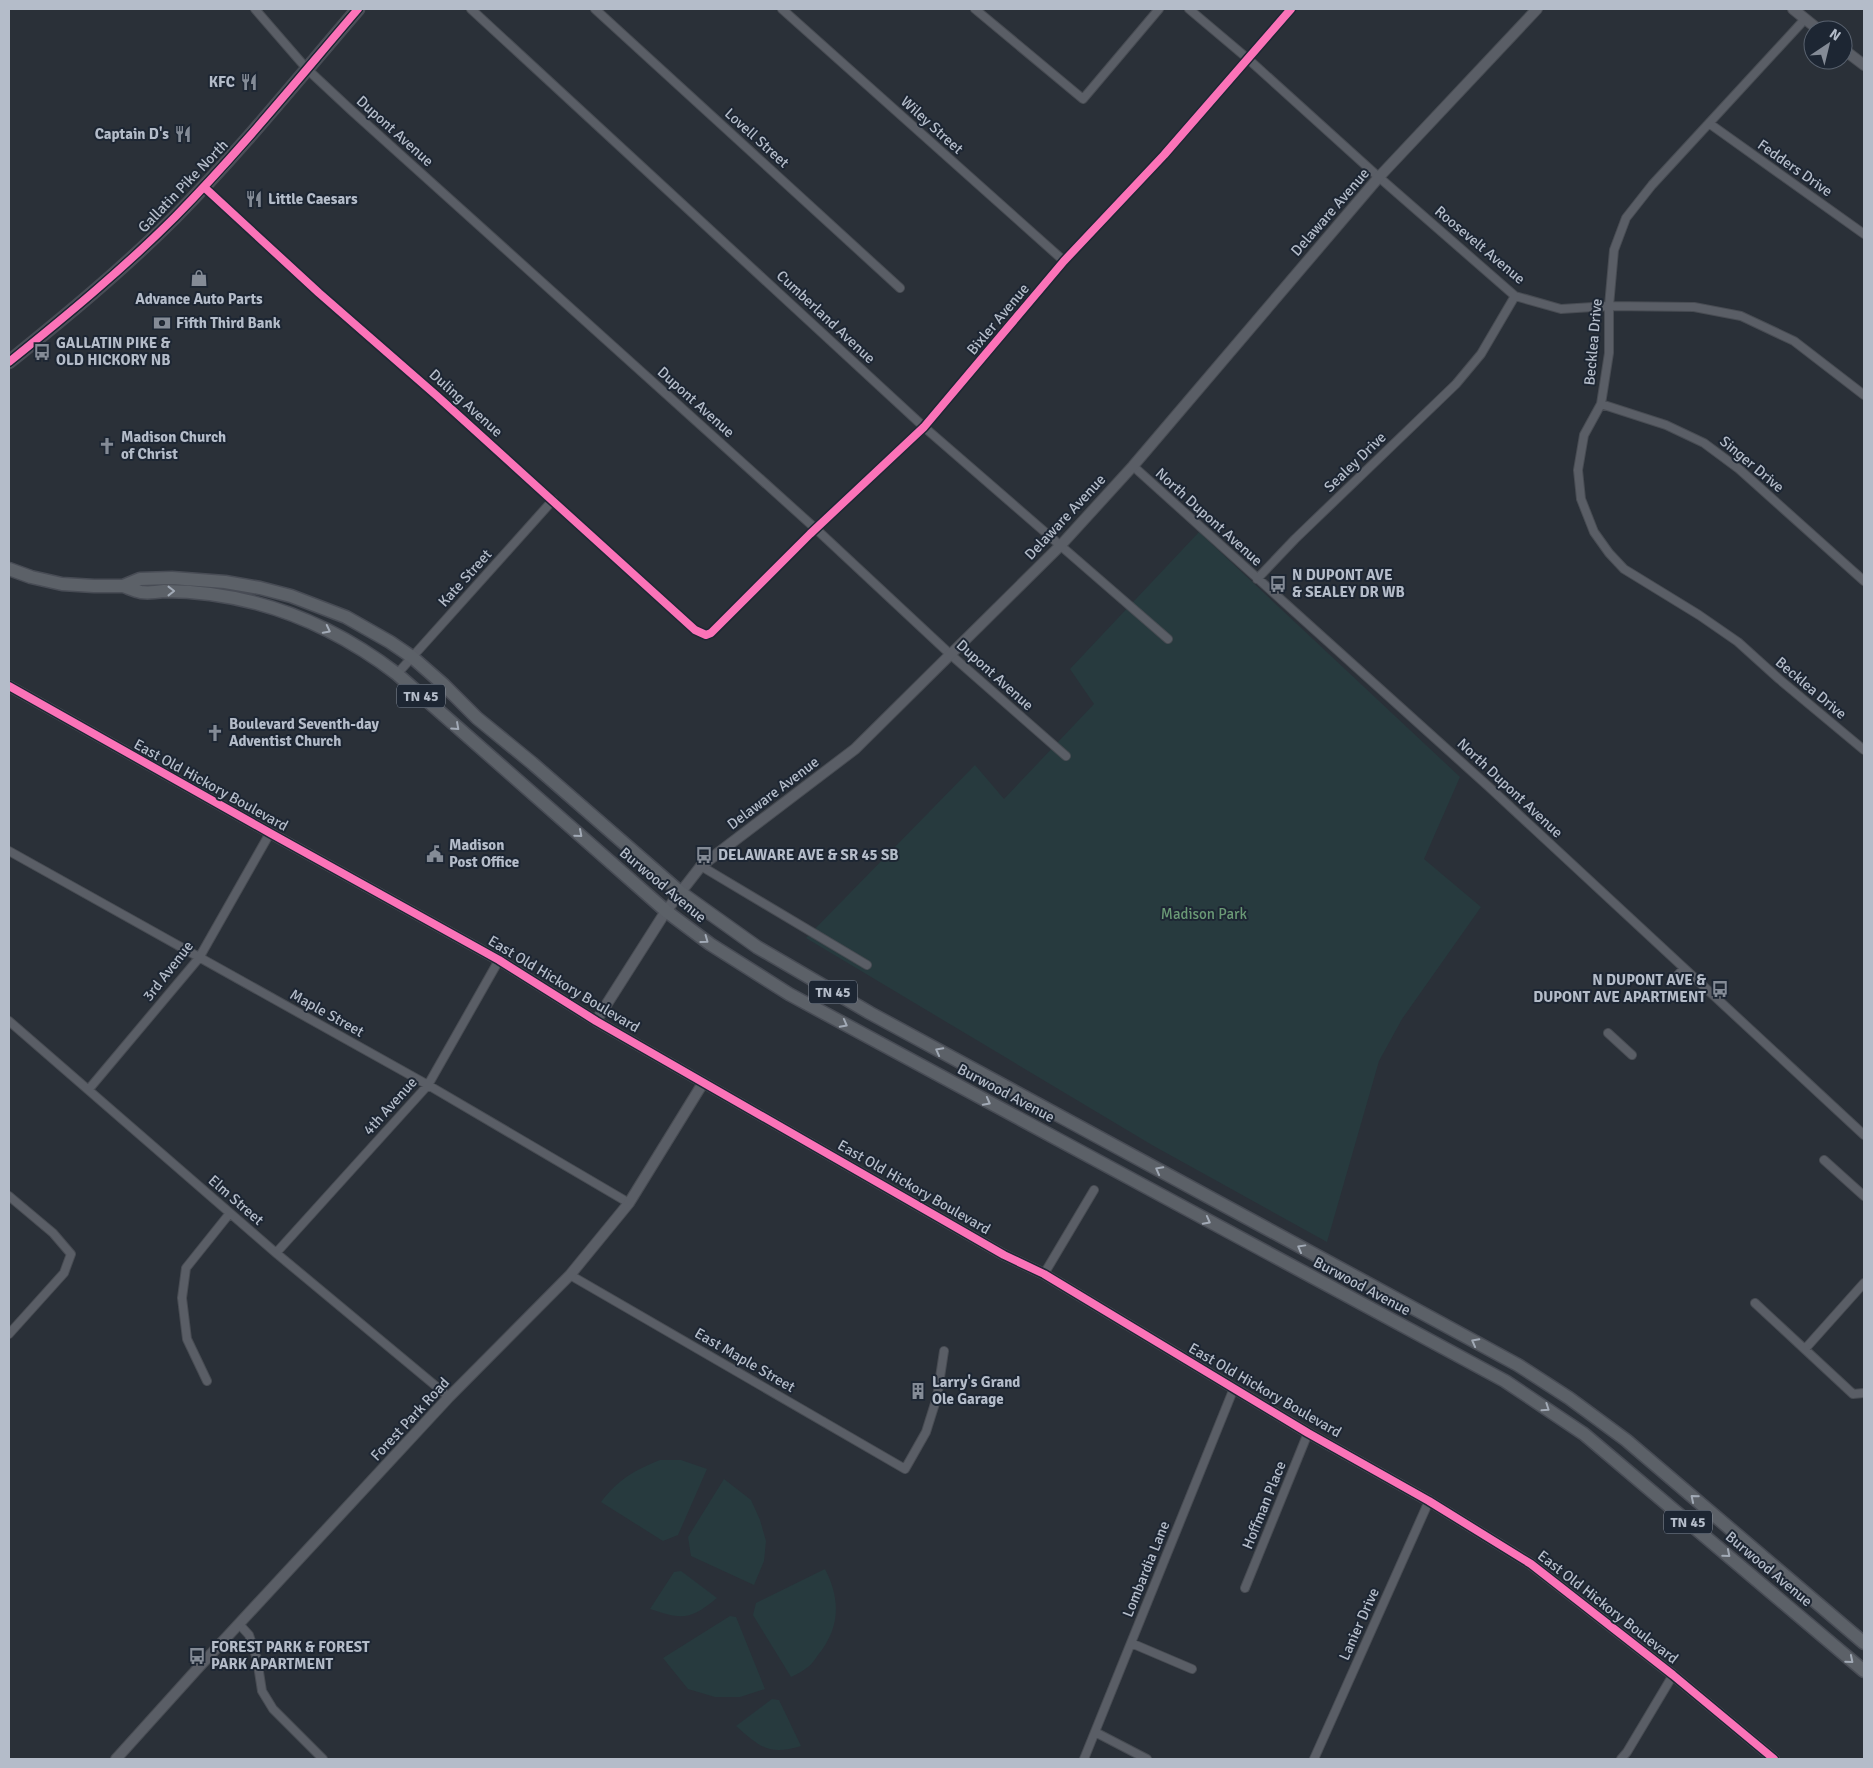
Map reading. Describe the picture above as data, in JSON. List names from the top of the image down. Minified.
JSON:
{"streets":{"main road":["Gallatin Pike North","TN 45","Burwood Avenue"],"street":["Wiley Street","Dupont Avenue","Lovell Street","Fedders Drive","Delaware Avenue","Roosevelt Avenue","Cumberland Avenue","Bixler Avenue","Becklea Drive","Duling Avenue","Sealey Drive","Singer Drive","North Dupont Avenue","Kate Street","East Old Hickory Boulevard","3rd Avenue","Maple Street","4th Avenue","Elm Street","East Maple Street","Forest Park Road","Hoffman Place","Lombardia Lane","Lanier Drive"]},"crossings":[["Wiley Street","Bixler Avenue"],["Dupont Avenue","Gallatin Pike North"],["Dupont Avenue","Delaware Avenue"],["Dupont Avenue","Bixler Avenue"],["Fedders Drive","Becklea Drive"],["Gallatin Pike North","Duling Avenue"],["Delaware Avenue","Roosevelt Avenue"],["Delaware Avenue","Cumberland Avenue"],["Delaware Avenue","North Dupont Avenue"],["Delaware Avenue","East Old Hickory Boulevard"],["Delaware Avenue","Burwood Avenue"],["Roosevelt Avenue","Bixler Avenue"],["Roosevelt Avenue","Becklea Drive"],["Roosevelt Avenue","Sealey Drive"],["Cumberland Avenue","Bixler Avenue"],["Bixler Avenue","Duling Avenue"],["Becklea Drive","Singer Drive"],["Duling Avenue","Kate Street"],["Sealey Drive","North Dupont Avenue"],["Kate Street","Burwood Avenue"],["East Old Hickory Boulevard","3rd Avenue"],["East Old Hickory Boulevard","4th Avenue"],["East Old Hickory Boulevard","Forest Park Road"],["East Old Hickory Boulevard","Hoffman Place"],["East Old Hickory Boulevard","Lombardia Lane"],["East Old Hickory Boulevard","Lanier Drive"],["3rd Avenue","Maple Street"],["3rd Avenue","Elm Street"],["Maple Street","4th Avenue"],["Maple Street","Forest Park Road"],["4th Avenue","Elm Street"],["Elm Street","Forest Park Road"],["East Maple Street","Forest Park Road"]],"parks":["Madison Park"],"places":{"restaurant":["KFC","Captain D's","Little Caesars"],"shop":["Advance Auto Parts"],"bank":["Fifth Third Bank"],"bus stop":["GALLATIN PIKE & OLD HICKORY NB","N DUPONT AVE & SEALEY DR WB","DELAWARE AVE & SR 45 SB","N DUPONT AVE & DUPONT AVE APARTMENT","FOREST PARK & FOREST PARK APARTMENT"],"church":["Madison Church of Christ","Boulevard Seventh-day Adventist Church"],"public building":["Madison Post Office"],"building":["Larry's Grand Ole Garage"]},"north":"top right"}
